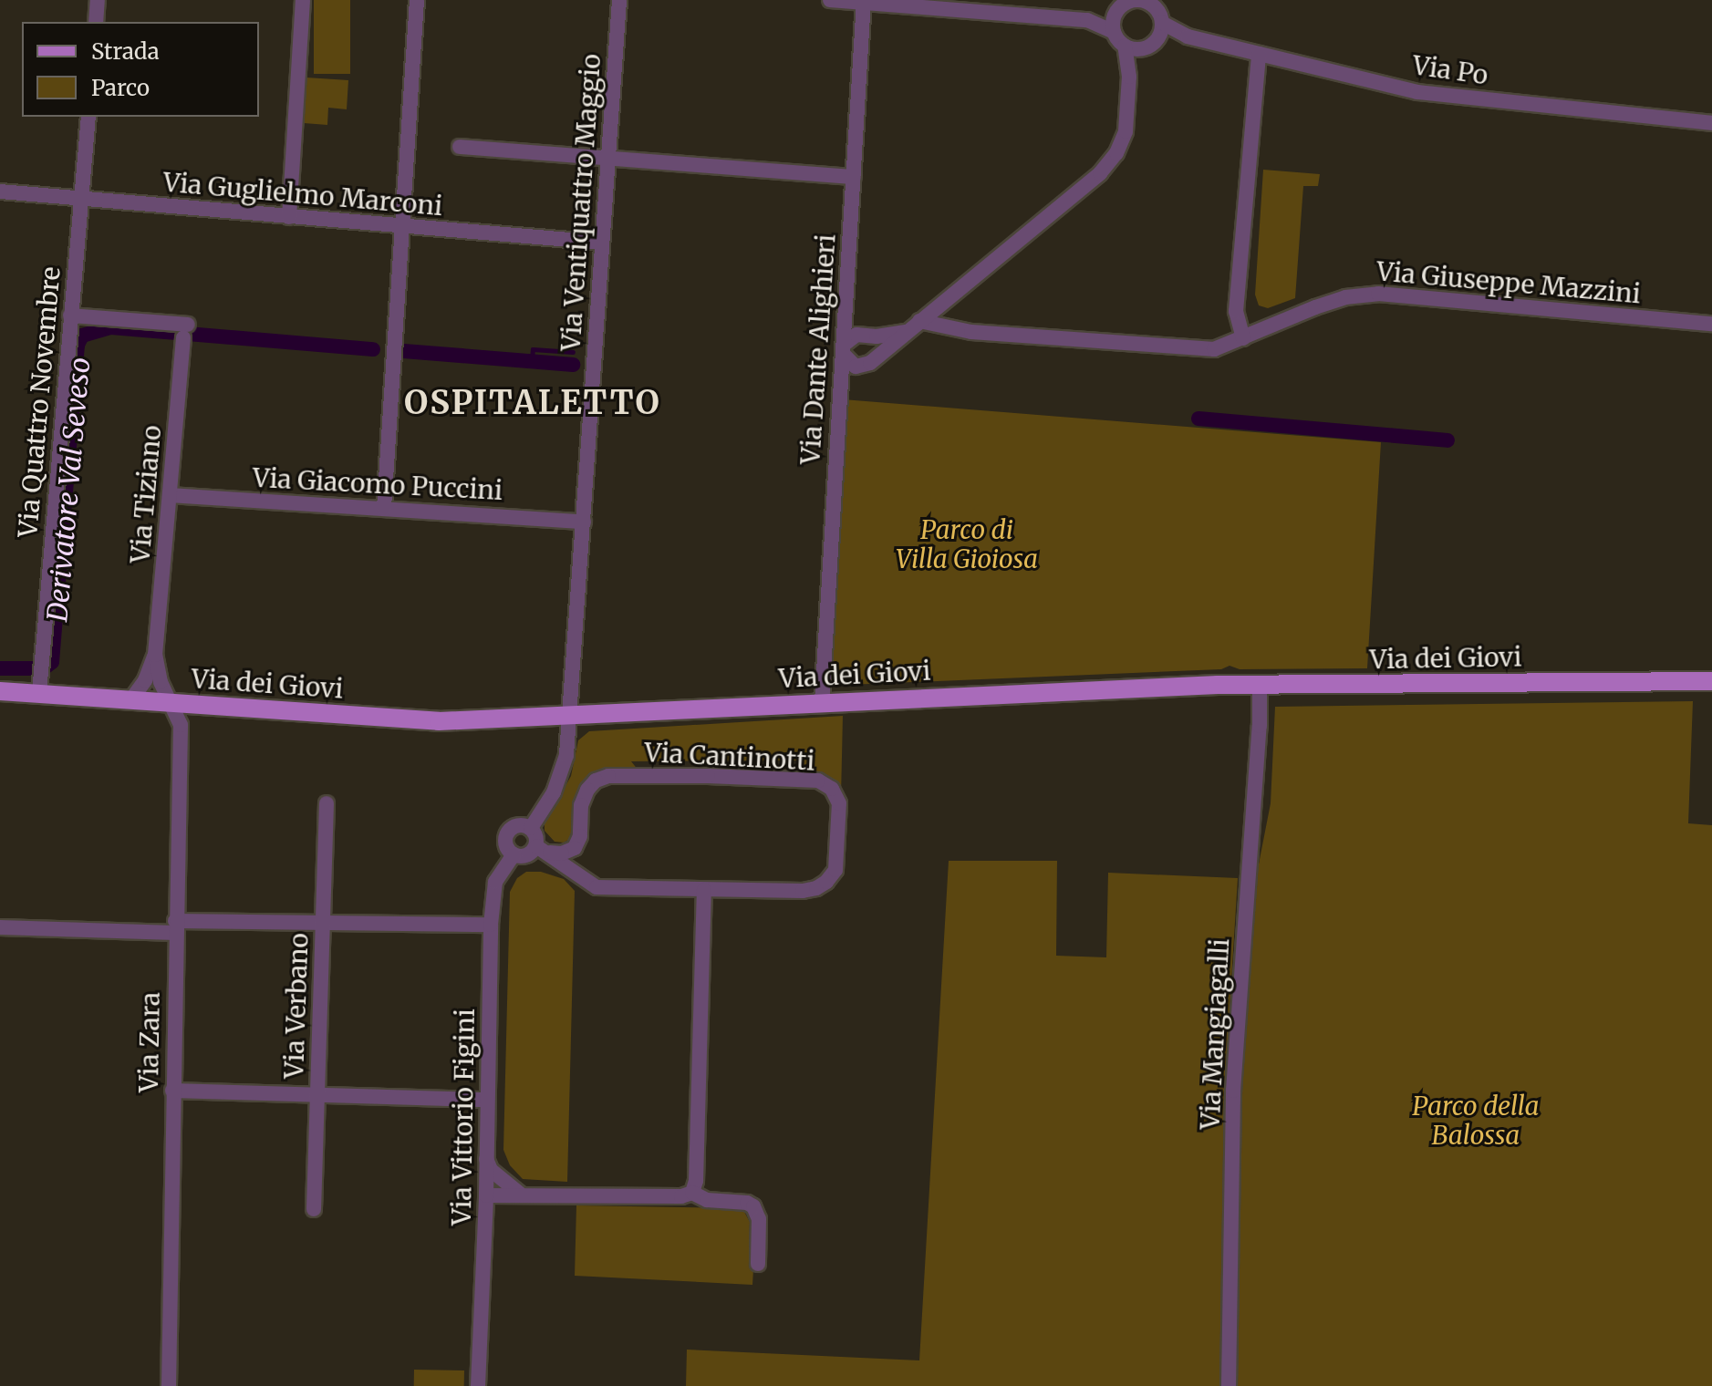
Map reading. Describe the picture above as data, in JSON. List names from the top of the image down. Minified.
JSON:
{"streets":{"main road":["Via dei Giovi"],"street":["Via Po","Via Guglielmo Marconi","Via Ventiquattro Maggio","Via Giuseppe Mazzini","Via Dante Alighieri","Via Quattro Novembre","Via Giacomo Puccini","Via Tiziano","Via Cantinotti","Via Verbano","Via Mangiagalli","Via Zara","Via Vittorio Figini"]},"crossings":[["Via Guglielmo Marconi","Via Ventiquattro Maggio"],["Via Guglielmo Marconi","Via Quattro Novembre"],["Via Ventiquattro Maggio","Via Giacomo Puccini"],["Via Ventiquattro Maggio","Via dei Giovi"],["Via Dante Alighieri","Via dei Giovi"],["Via Quattro Novembre","Via Tiziano"],["Via Quattro Novembre","Via dei Giovi"],["Via Giacomo Puccini","Via Tiziano"],["Via Tiziano","Via dei Giovi"],["Via Tiziano","Via Zara"],["Via dei Giovi","Via Mangiagalli"],["Via dei Giovi","Via Zara"],["Via Cantinotti","Via Vittorio Figini"]],"districts":["OSPITALETTO"],"water":["Derivatore Val Seveso"],"parks":["Parco di Villa Gioiosa","Parco della Balossa"],"legend":["Strada","Parco"]}
